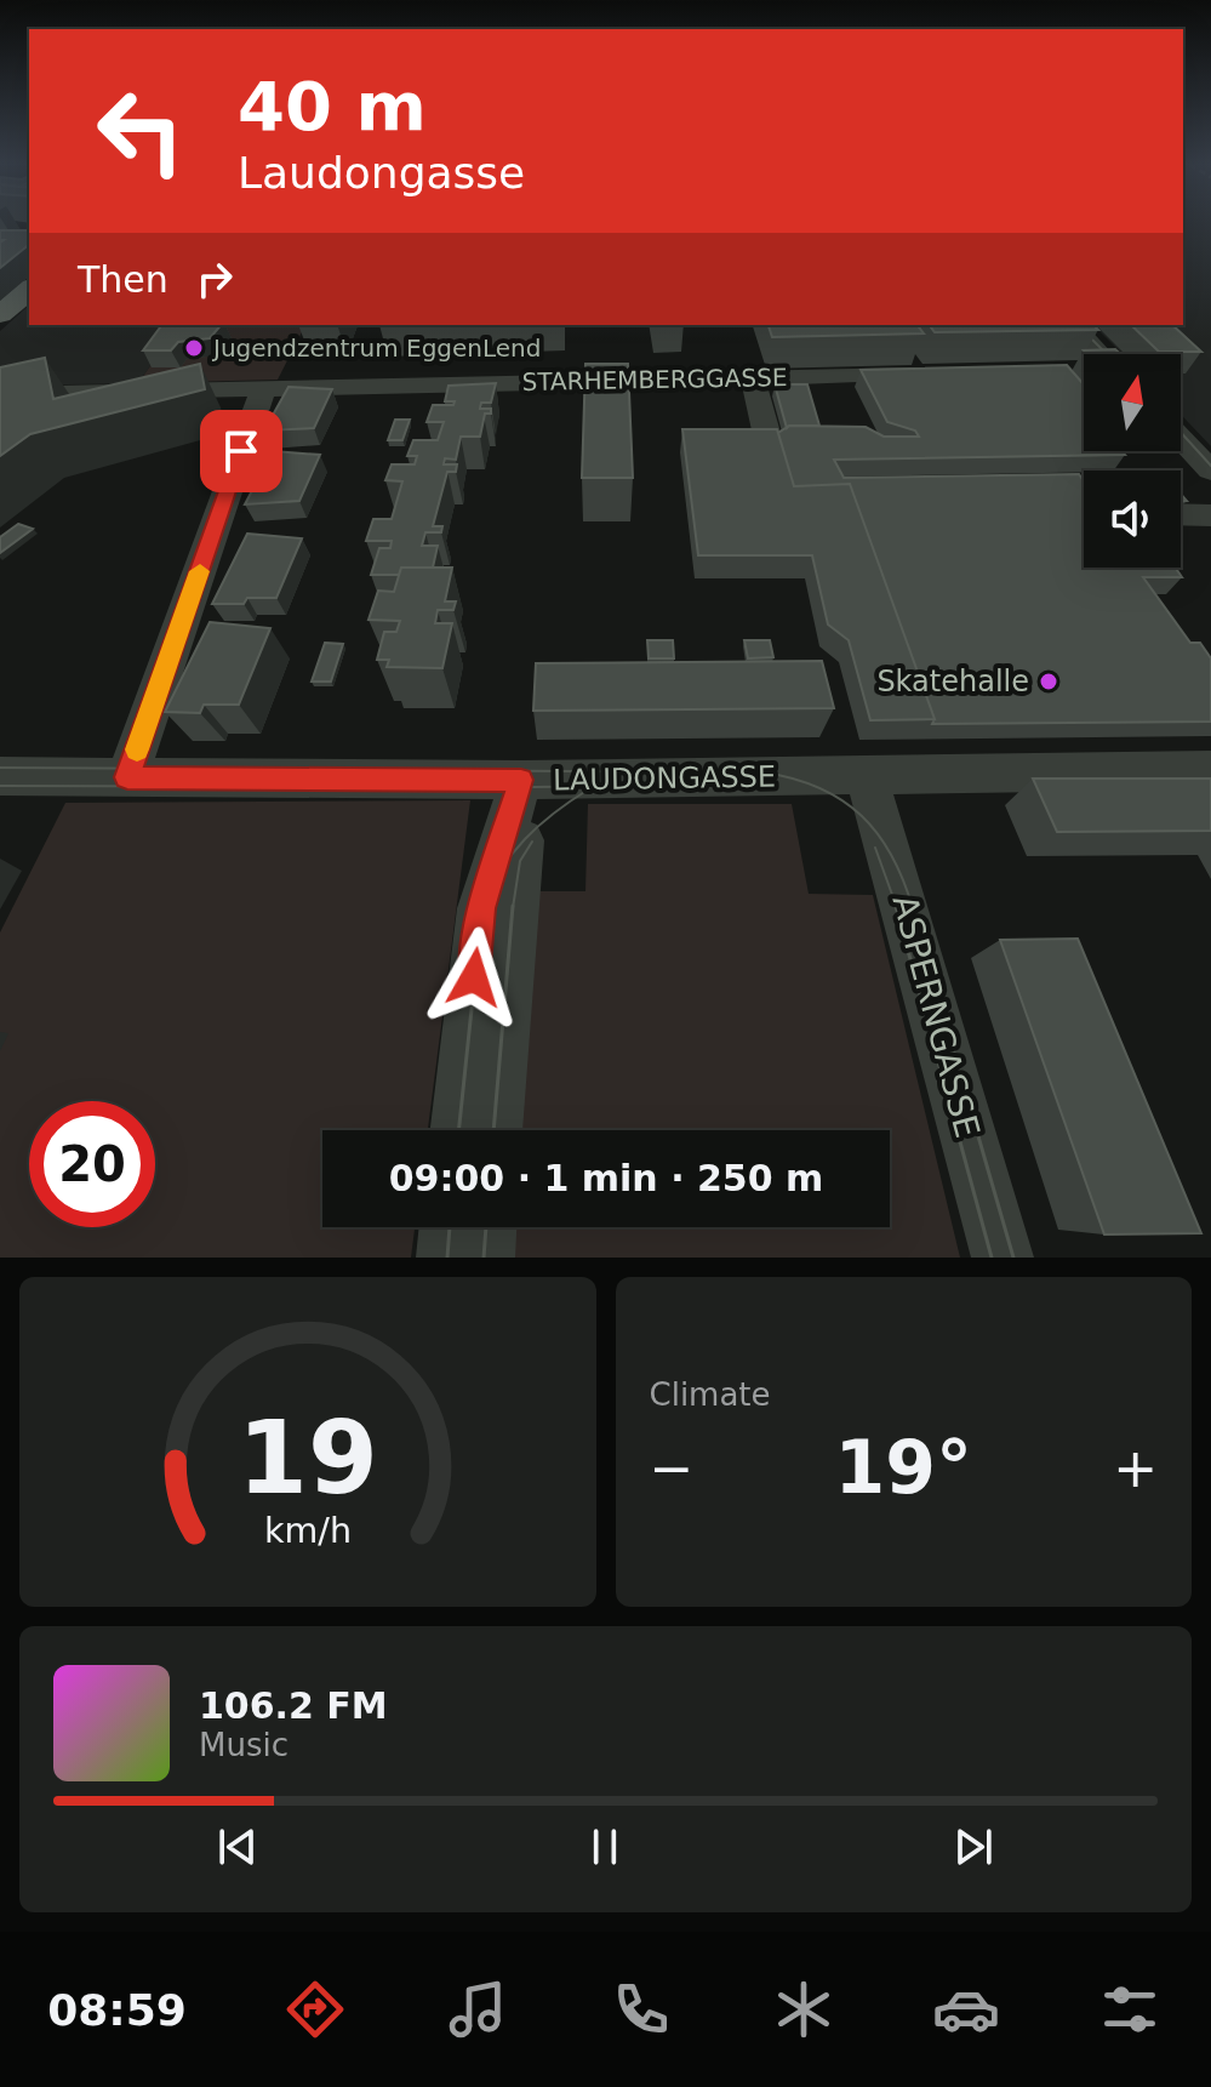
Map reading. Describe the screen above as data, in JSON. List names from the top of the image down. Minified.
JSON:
{"streets":{"street":["STARHEMBERGGASSE","LAUDONGASSE","ASPERNGASSE"]},"crossings":[["LAUDONGASSE","ASPERNGASSE"]],"places":["Jugendzentrum EggenLend","Skatehalle"],"north":"top","page":{"turn":["40 m","Laudongasse"],"then":"Then","limit":"20","trip":"09:00 · 1 min · 250 m","tile":"Climate","heat":["−","19°","+"],"song":["106.2 FM","Music"],"tabs":"08:59","gauge":["19","km/h"]}}
